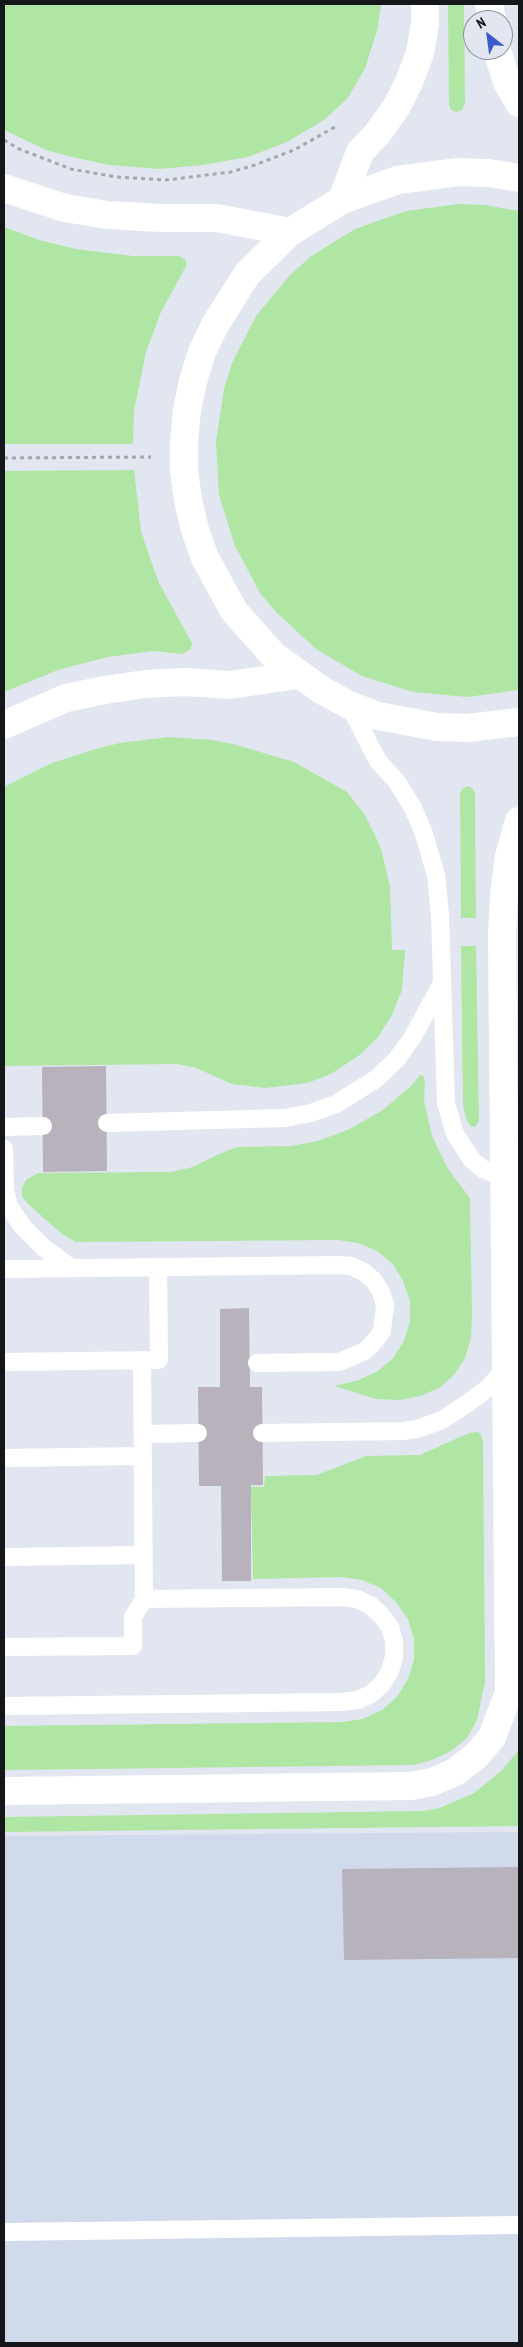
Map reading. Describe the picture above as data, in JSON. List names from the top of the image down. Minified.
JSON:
{"north":"top left"}
